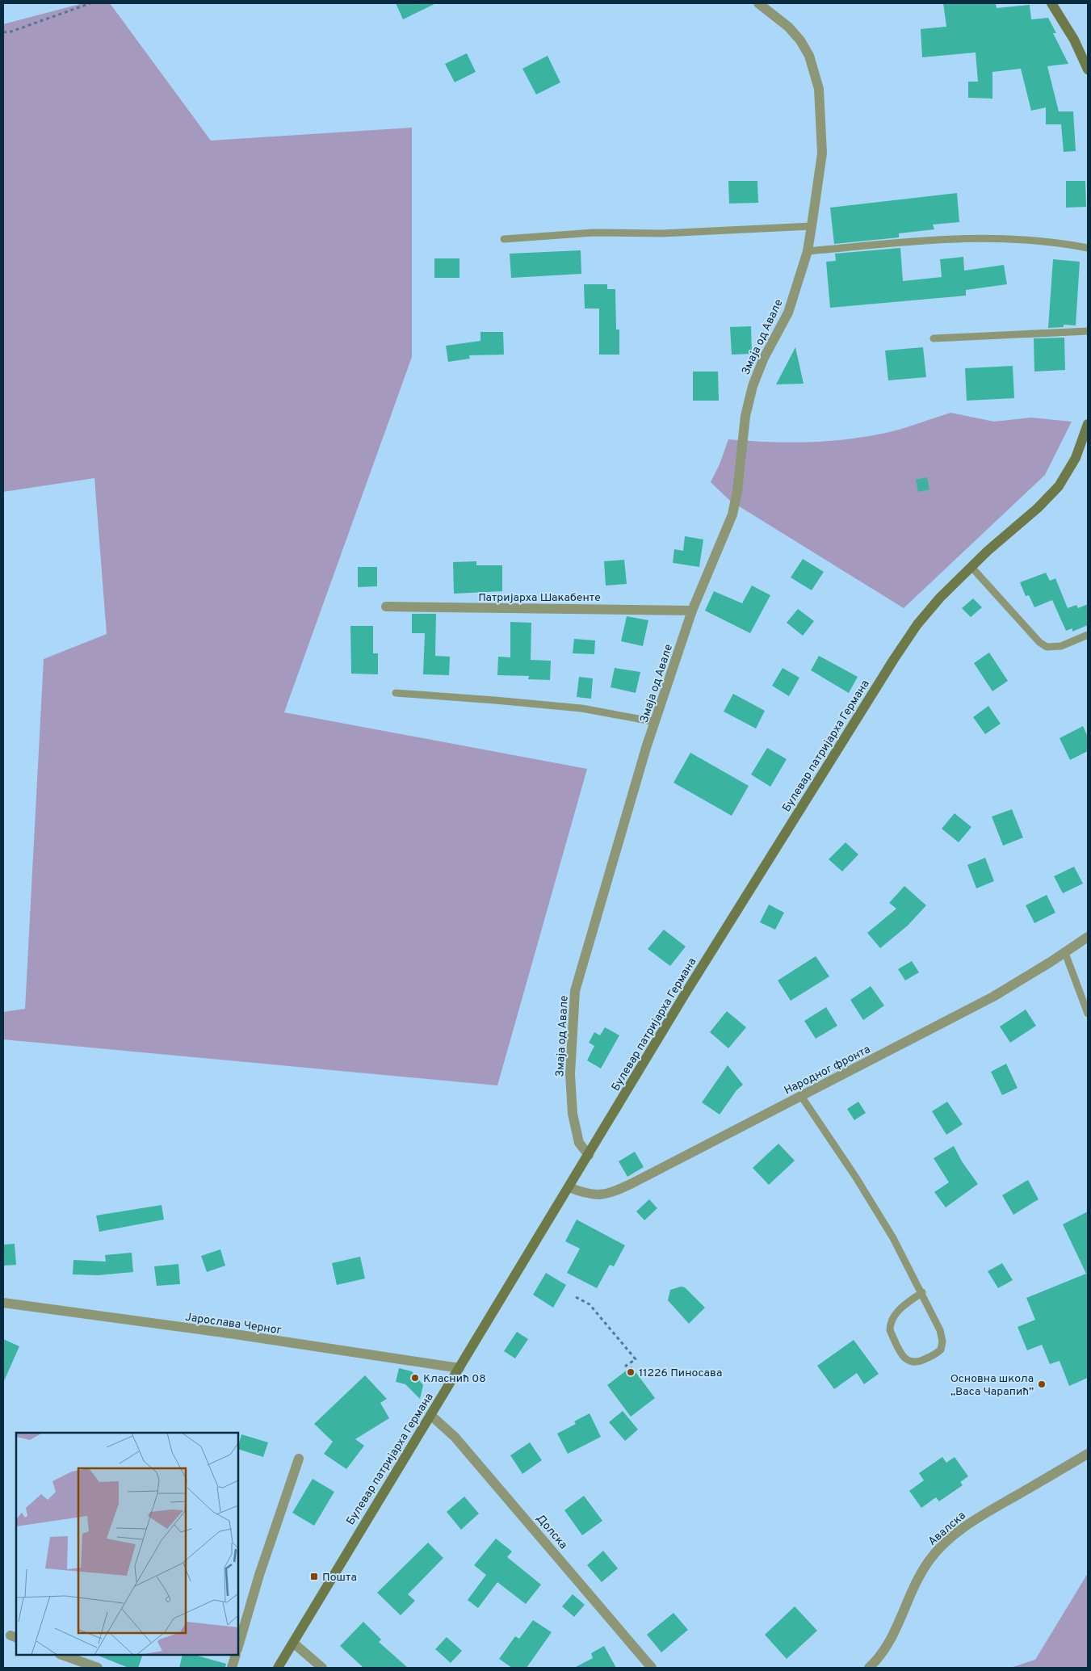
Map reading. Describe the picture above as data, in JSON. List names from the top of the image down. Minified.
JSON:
{"streets":{"main road":["Булевар патријарха Германа"],"street":["Змаја од Авале","Патријарха Шакабенте","Народног фронта","Јарослава Черног","Авалска","Долска"]},"crossings":[["Змаја од Авале","Патријарха Шакабенте"],["Змаја од Авале","Булевар патријарха Германа"],["Булевар патријарха Германа","Народног фронта"],["Булевар патријарха Германа","Јарослава Черног"],["Булевар патријарха Германа","Долска"]],"places":{"other":["11226 Пиносава","Класнић 08","Основна школа „Васа Чарапић”"],"transit":["Пошта"]}}
